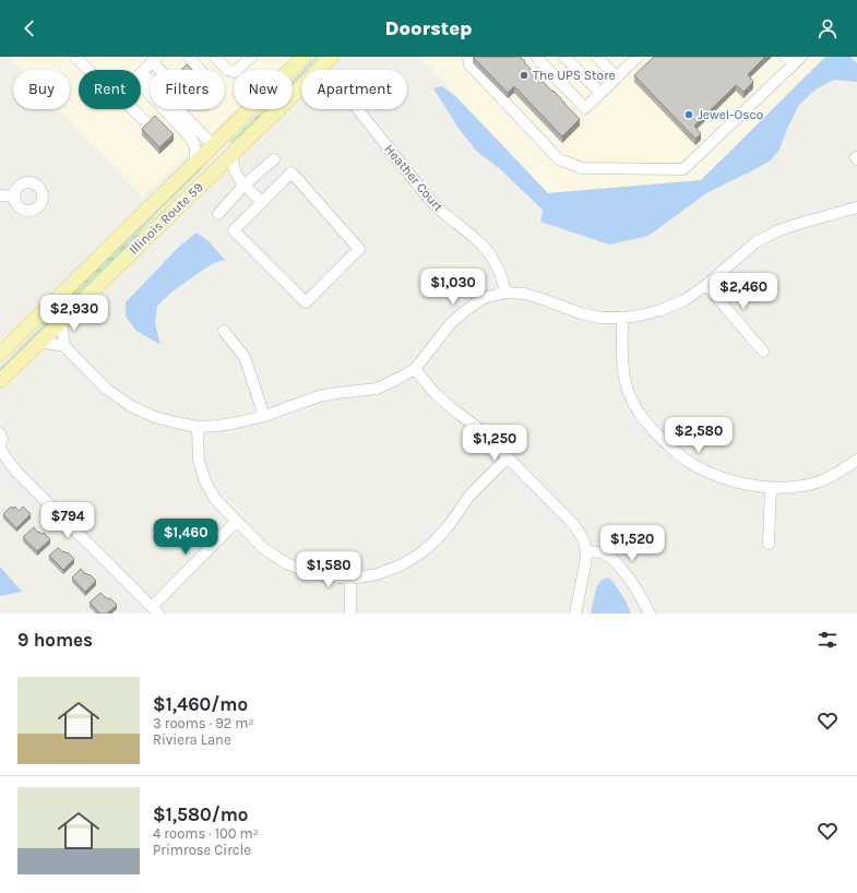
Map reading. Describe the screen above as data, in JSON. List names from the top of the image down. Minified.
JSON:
{"streets":{"main road":["Illinois Route 59"],"street":["Heather Court"]},"places":["The UPS Store","Jewel-Osco"],"page":{"header":"Doorstep","chip":["Buy","Rent","Filters","New","Apartment"],"price":["$1,030","$2,460","$2,930","$2,580","$1,250","$794","$1,460","$1,520","$1,580"],"heading":"9 homes","list":[{"name":"$1,460/mo","note":"3 rooms · 92 m² · Riviera Lane"},{"name":"$1,580/mo","note":"4 rooms · 100 m² · Primrose Circle"}]}}
